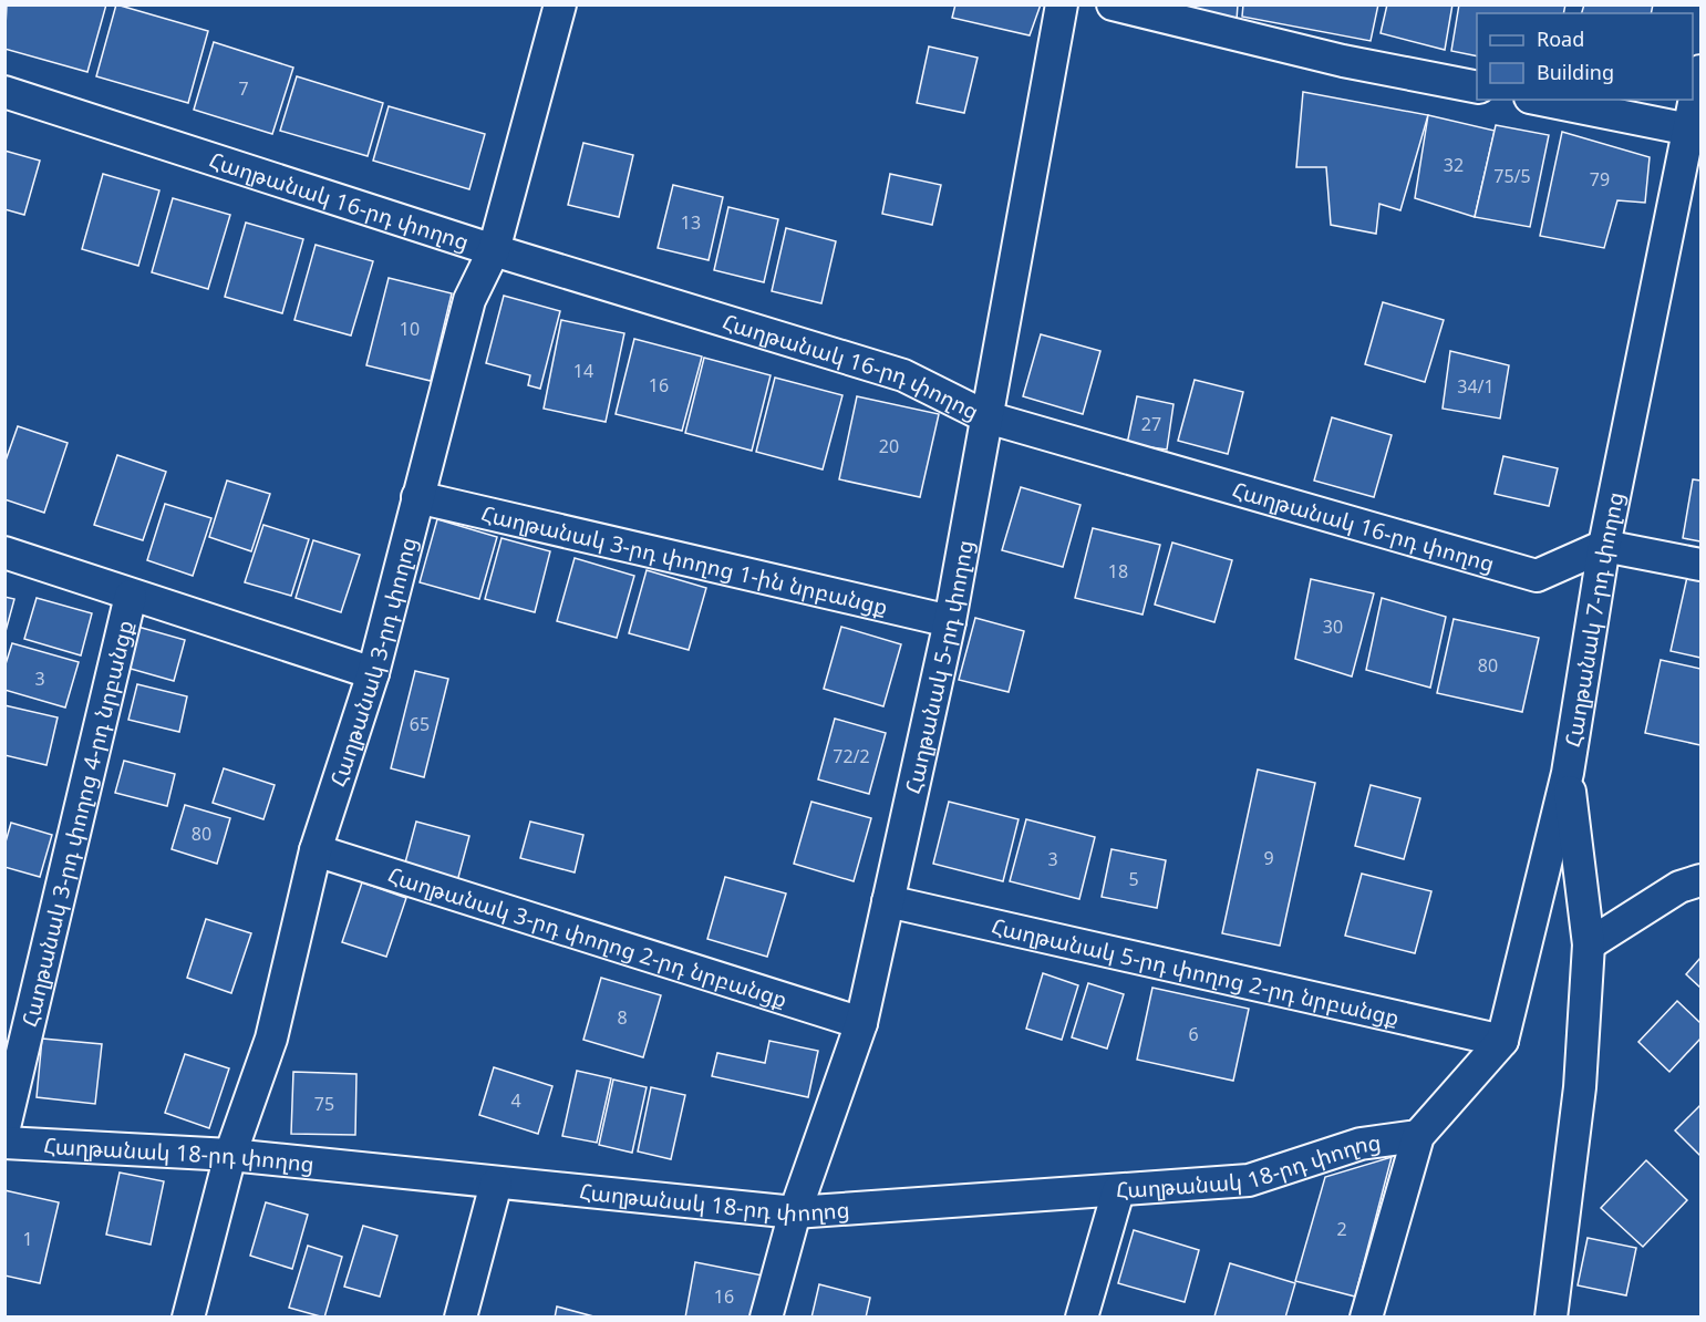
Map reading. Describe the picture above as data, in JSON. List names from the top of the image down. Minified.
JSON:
{"streets":{"street":["Հաղթանակ 16-րդ փողոց","Հաղթանակ 3-րդ փողոց 1-ին նրբանցք","Հաղթանակ 7-րդ փողոց","Հաղթանակ 3-րդ փողոց","Հաղթանակ 5-րդ փողոց","Հաղթանակ 3-րդ փողոց 4-րդ նրբանցք","Հաղթանակ 3-րդ փողոց 2-րդ նրբանցք","Հաղթանակ 5-րդ փողոց 2-րդ նրբանցք","Հաղթանակ 18-րդ փողոց"]},"crossings":[["Հաղթանակ 16-րդ փողոց","Հաղթանակ 7-րդ փողոց"],["Հաղթանակ 16-րդ փողոց","Հաղթանակ 3-րդ փողոց"],["Հաղթանակ 16-րդ փողոց","Հաղթանակ 5-րդ փողոց"],["Հաղթանակ 3-րդ փողոց 1-ին նրբանցք","Հաղթանակ 3-րդ փողոց"],["Հաղթանակ 3-րդ փողոց 1-ին նրբանցք","Հաղթանակ 5-րդ փողոց"],["Հաղթանակ 7-րդ փողոց","Հաղթանակ 5-րդ փողոց 2-րդ նրբանցք"],["Հաղթանակ 7-րդ փողոց","Հաղթանակ 18-րդ փողոց"],["Հաղթանակ 3-րդ փողոց","Հաղթանակ 3-րդ փողոց 2-րդ նրբանցք"],["Հաղթանակ 3-րդ փողոց","Հաղթանակ 18-րդ փողոց"],["Հաղթանակ 5-րդ փողոց","Հաղթանակ 3-րդ փողոց 2-րդ նրբանցք"],["Հաղթանակ 5-րդ փողոց","Հաղթանակ 5-րդ փողոց 2-րդ նրբանցք"],["Հաղթանակ 5-րդ փողոց","Հաղթանակ 18-րդ փողոց"]],"house_numbers":["7","32","75/5","79","13","10","14","16","34/1","27","20","18","30","80","3","65","72/2","80","9","3","5","8","6","4","75","2","1","16"],"legend":["Road","Building"]}
